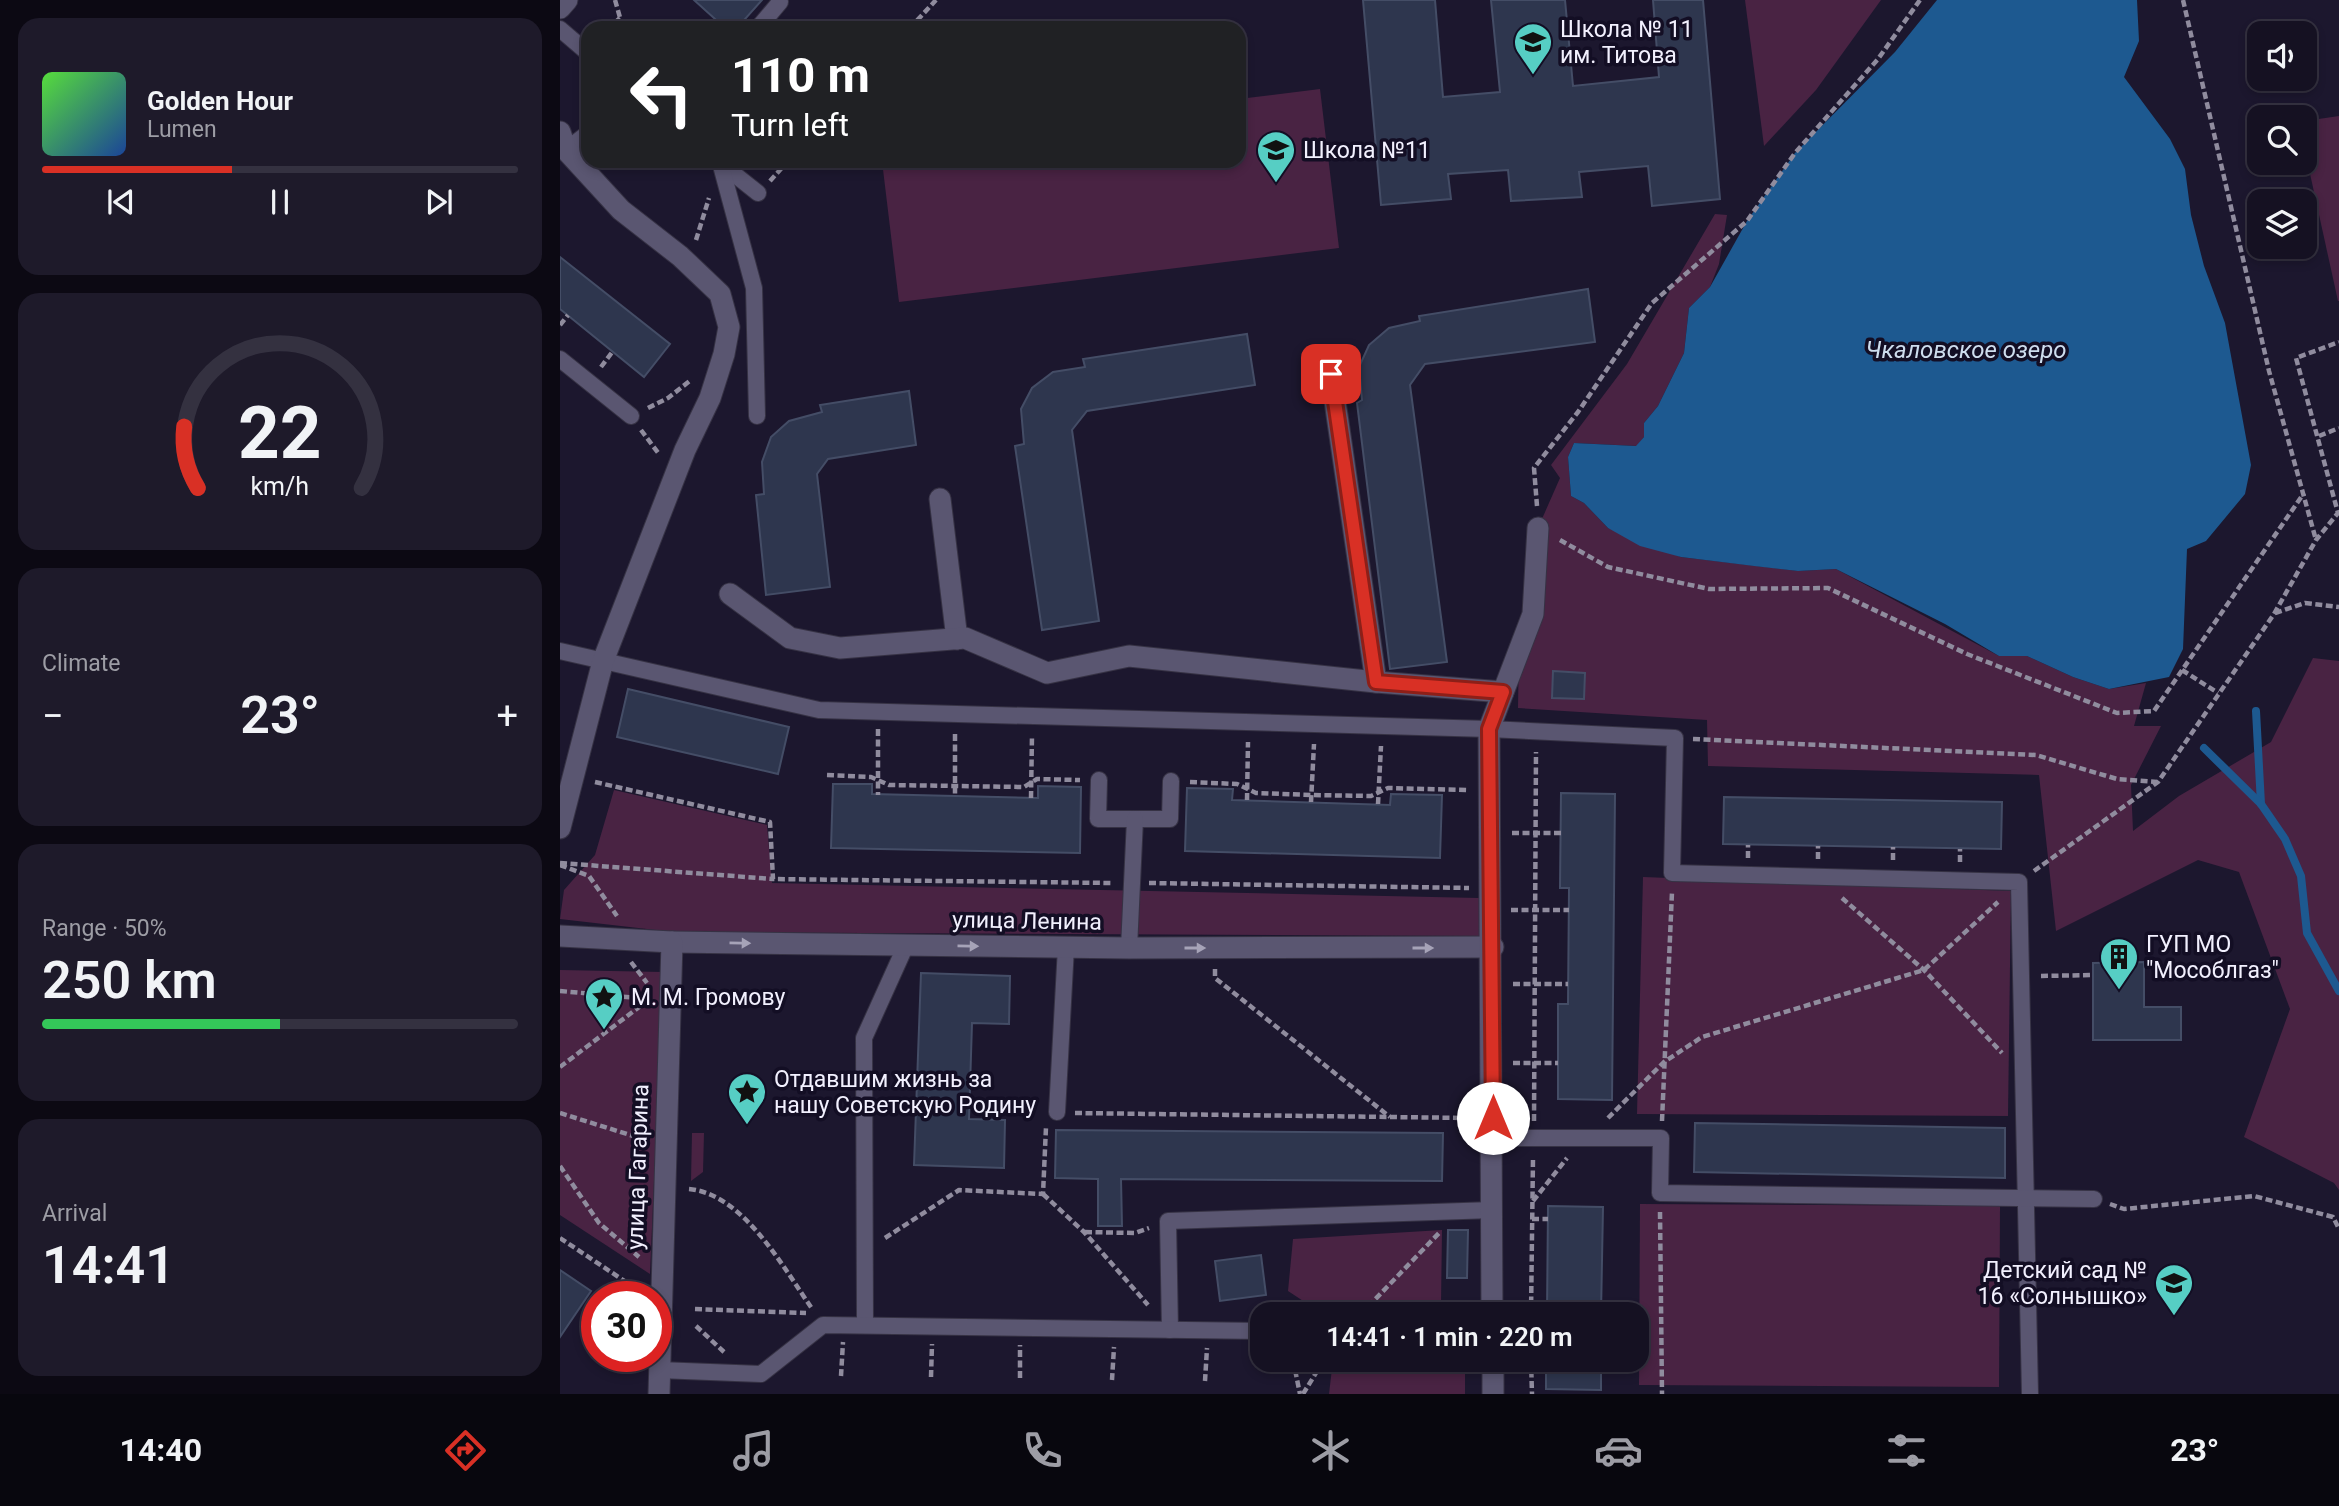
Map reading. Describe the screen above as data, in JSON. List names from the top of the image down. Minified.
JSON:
{"streets":{"street":["улица Ленина","улица Гагарина"]},"crossings":[["улица Ленина","улица Гагарина"]],"one_way":["улица Ленина"],"water":["Чкаловское озеро"],"places":{"school or university":["Школа № 11 им. Титова","Школа №11","Детский сад № 16 «Солнышко»"],"building":["ГУП МО \"Мособлгаз\""],"place":["М. М. Громову","Отдавшим жизнь за нашу Советскую Родину"]},"page":{"turn":["110 m","Turn left"],"song":["Golden Hour","Lumen"],"tile":["Climate",["Range · 50%","250 km"],["Arrival","14:41"]],"heat":["−","23°","+"],"limit":"30","trip":"14:41 · 1 min · 220 m","tabs":["14:40","23°"],"gauge":["22","km/h"]}}
